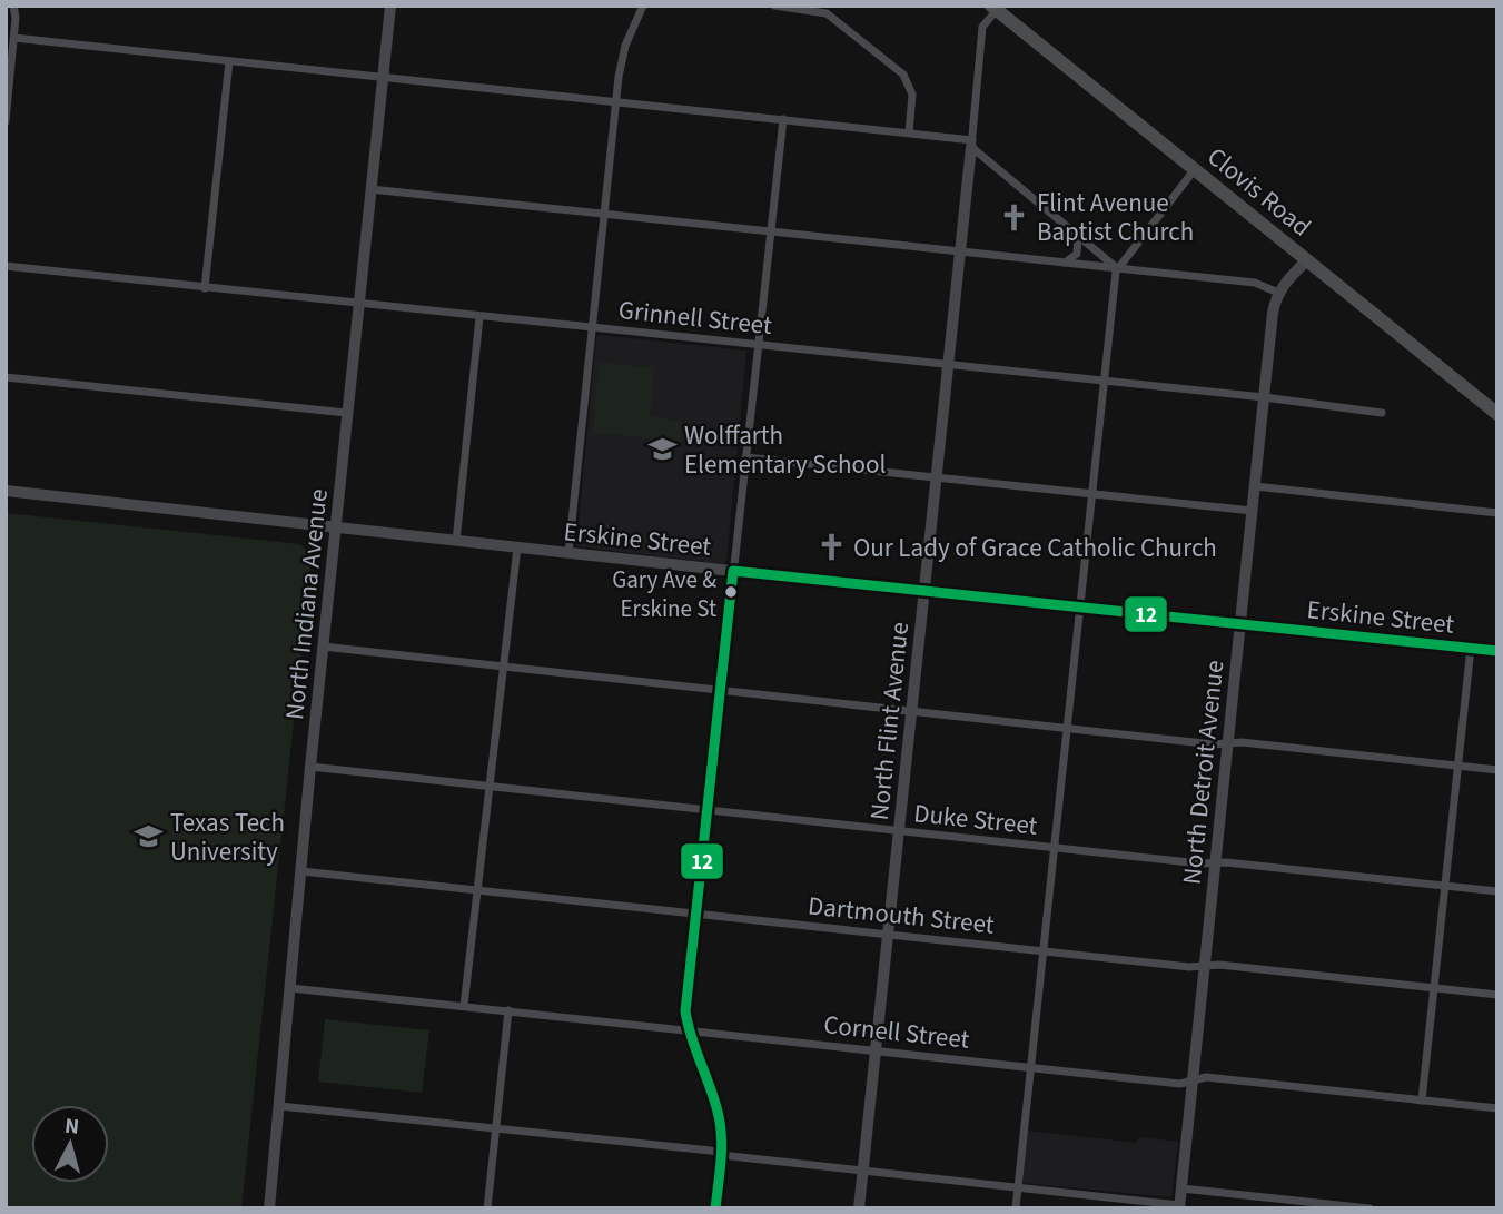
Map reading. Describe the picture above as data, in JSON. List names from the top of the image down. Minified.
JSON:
{"streets":{"highway":["Clovis Road"],"street":["Grinnell Street","Erskine Street","North Indiana Avenue","North Flint Avenue","North Detroit Avenue","Duke Street","Dartmouth Street","Cornell Street"]},"crossings":[["Clovis Road","North Flint Avenue"],["Clovis Road","North Detroit Avenue"],["Grinnell Street","North Indiana Avenue"],["Grinnell Street","North Flint Avenue"],["Grinnell Street","North Detroit Avenue"],["Erskine Street","North Indiana Avenue"],["Erskine Street","North Flint Avenue"],["Erskine Street","North Detroit Avenue"],["North Indiana Avenue","Duke Street"],["North Indiana Avenue","Dartmouth Street"],["North Indiana Avenue","Cornell Street"],["North Flint Avenue","Duke Street"],["North Flint Avenue","Dartmouth Street"],["North Flint Avenue","Cornell Street"],["North Detroit Avenue","Duke Street"],["North Detroit Avenue","Dartmouth Street"],["North Detroit Avenue","Cornell Street"]],"places":{"church":["Flint Avenue Baptist Church","Our Lady of Grace Catholic Church"],"school or university":["Wolffarth Elementary School","Texas Tech University"],"other":["Gary Ave & Erskine St"]},"lines":["transit line 12"],"north":"top"}
